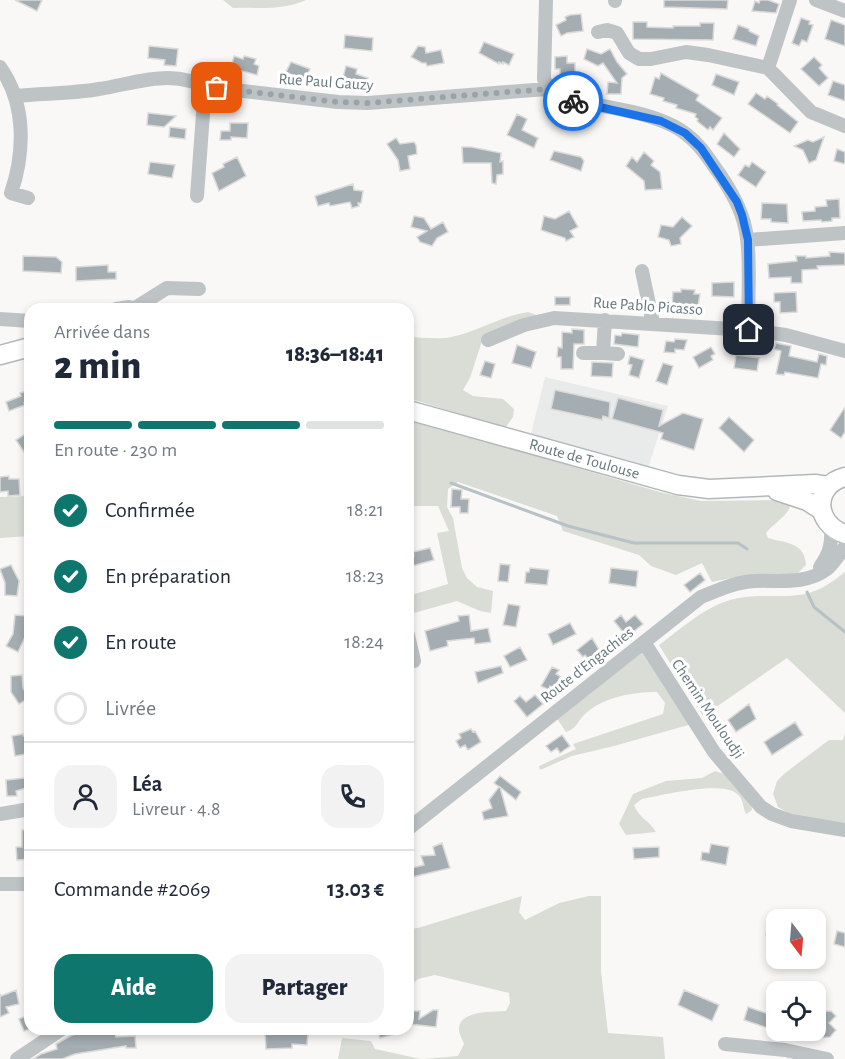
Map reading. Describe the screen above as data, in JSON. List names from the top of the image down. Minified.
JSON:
{"streets":{"main road":["Route de Toulouse"],"street":["Rue Paul Gauzy","Rue Pablo Picasso","Route d'Engachies","Chemin Mouloudji"]},"crossings":[["Route d'Engachies","Chemin Mouloudji"]],"north":"bottom","page":{"heading":["2 min","Arrivée dans","18:36–18:41"],"panel":["Léa","Livreur · 4.8","Commande #2069","13.03 €"],"bar":"En route · 230 m","list":[["Confirmée","18:21"],["En préparation","18:23"],["En route","18:24"],"Livrée"],"buttons":["Aide","Partager"]}}
